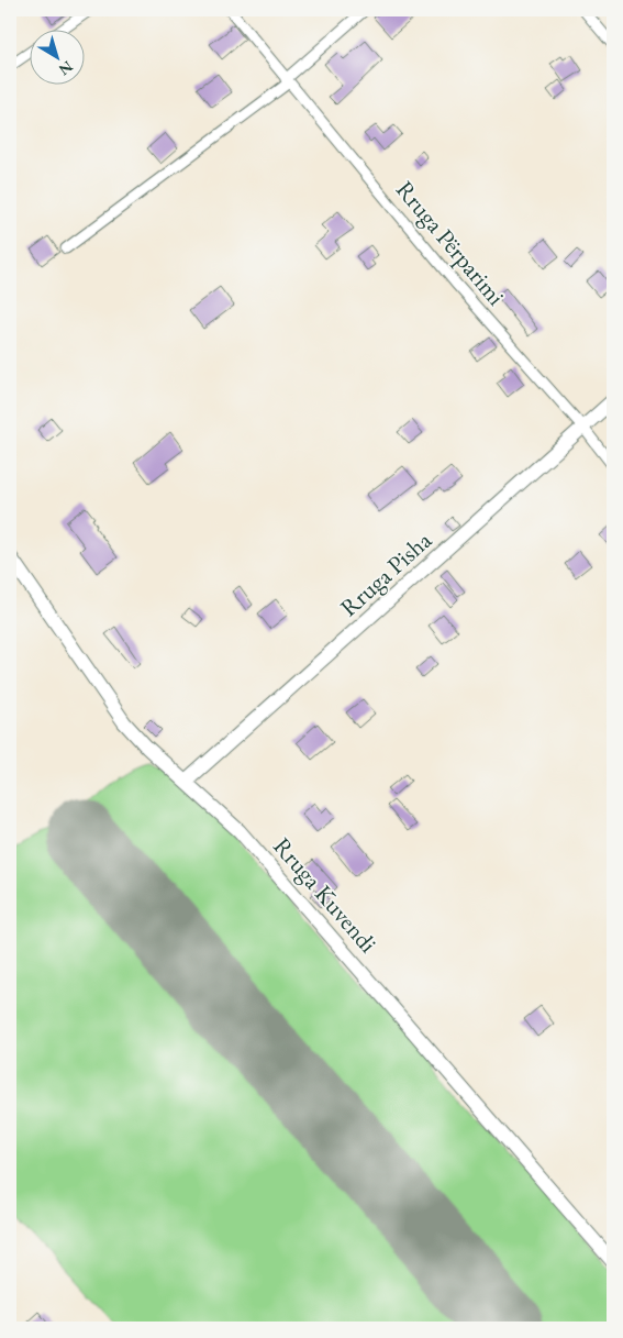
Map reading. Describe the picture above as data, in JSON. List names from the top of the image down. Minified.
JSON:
{"streets":{"street":["Rruga Përparimi","Rruga Pisha","Rruga Kuvendi"]},"crossings":[["Rruga Përparimi","Rruga Pisha"],["Rruga Pisha","Rruga Kuvendi"]],"north":"bottom right"}
